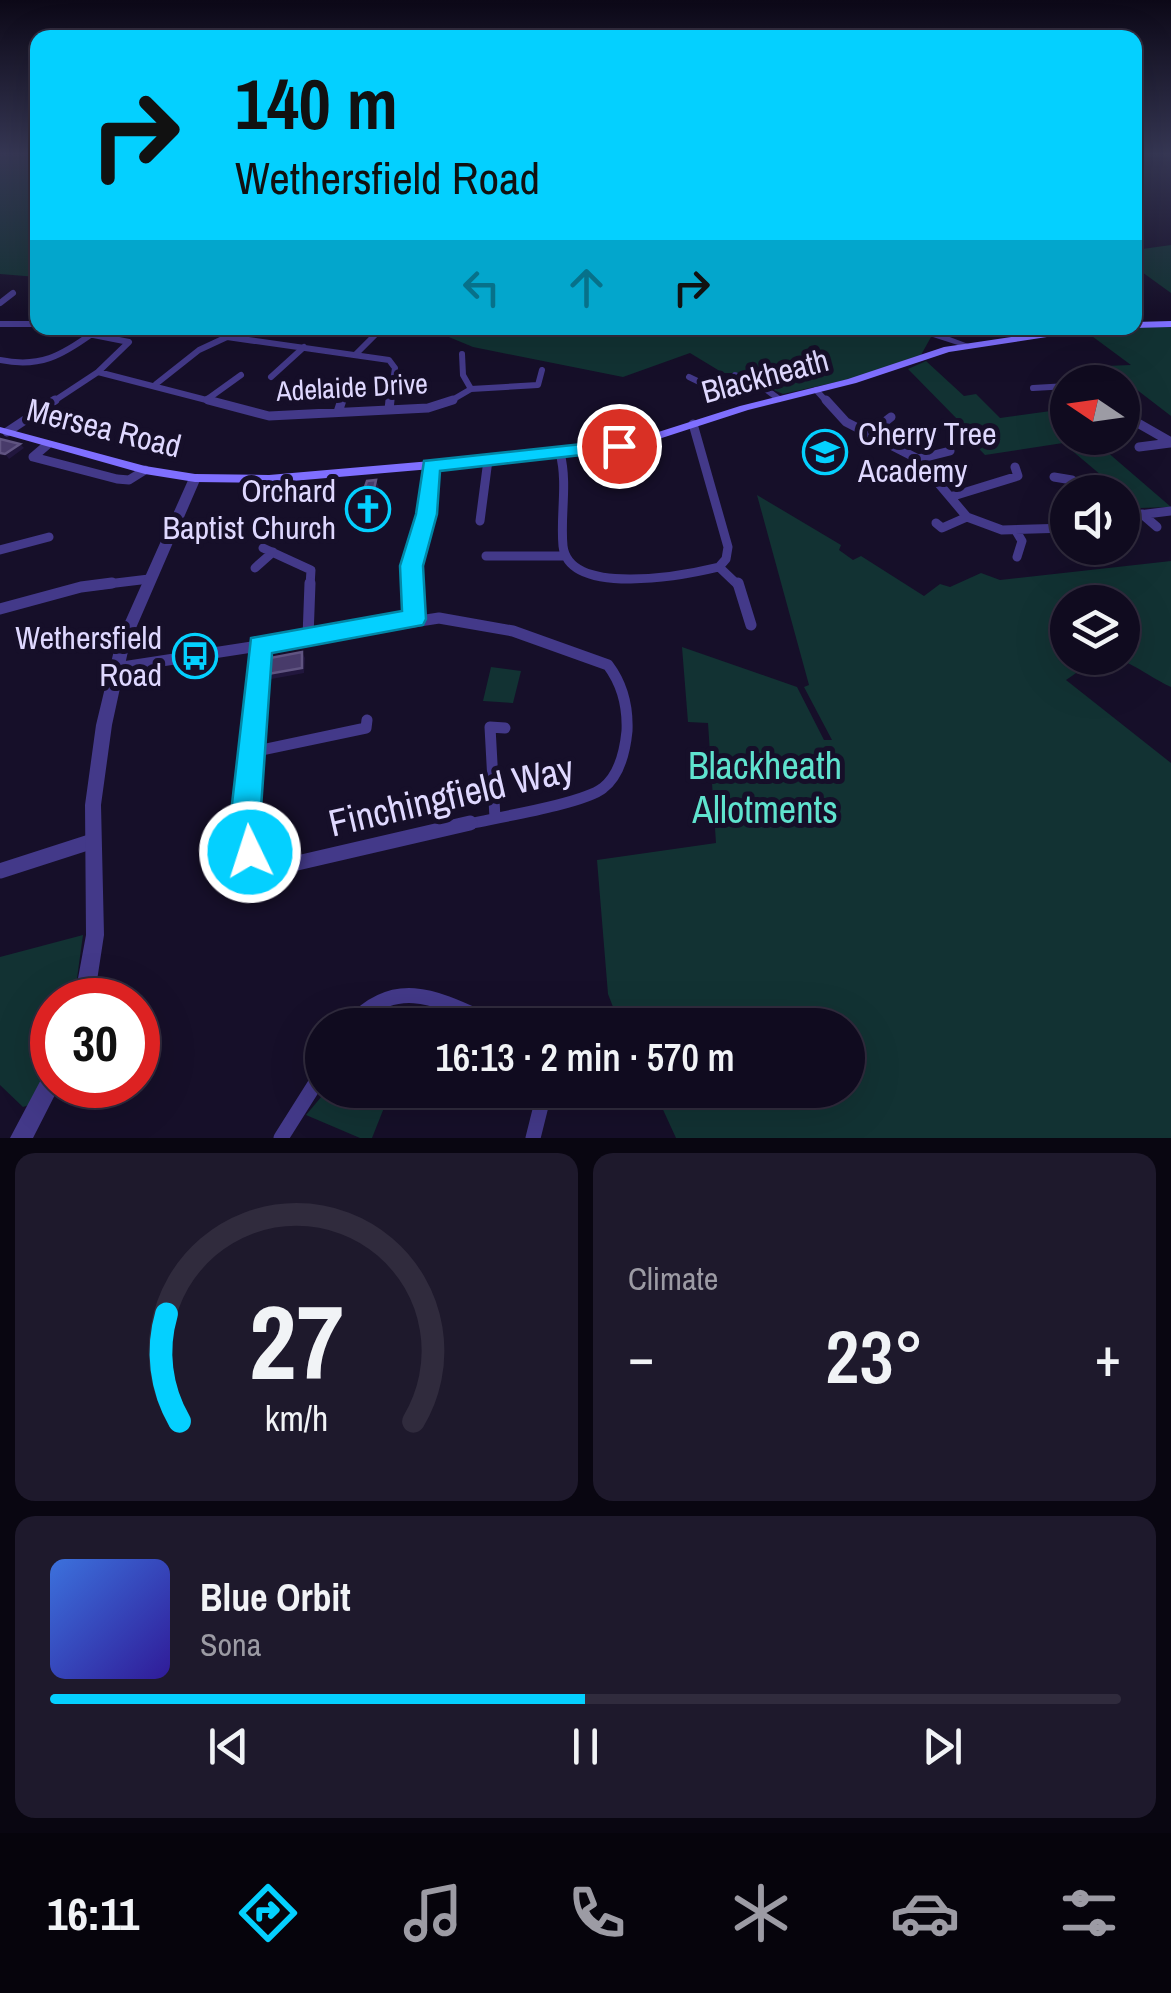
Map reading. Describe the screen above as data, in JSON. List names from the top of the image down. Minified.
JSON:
{"streets":{"main road":["Blackheath","Mersea Road"],"street":["Adelaide Drive","Finchingfield Way"]},"crossings":[["Blackheath","Mersea Road"]],"parks":["Blackheath Allotments"],"places":{"school or university":["Cherry Tree Academy"],"church":["Orchard Baptist Church"],"bus stop":["Wethersfield Road"]},"north":"left","page":{"turn":["140 m","Wethersfield Road"],"limit":"30","trip":"16:13 · 2 min · 570 m","tile":"Climate","heat":["−","23°","+"],"song":["Blue Orbit","Sona"],"tabs":"16:11","gauge":["27","km/h"]}}
